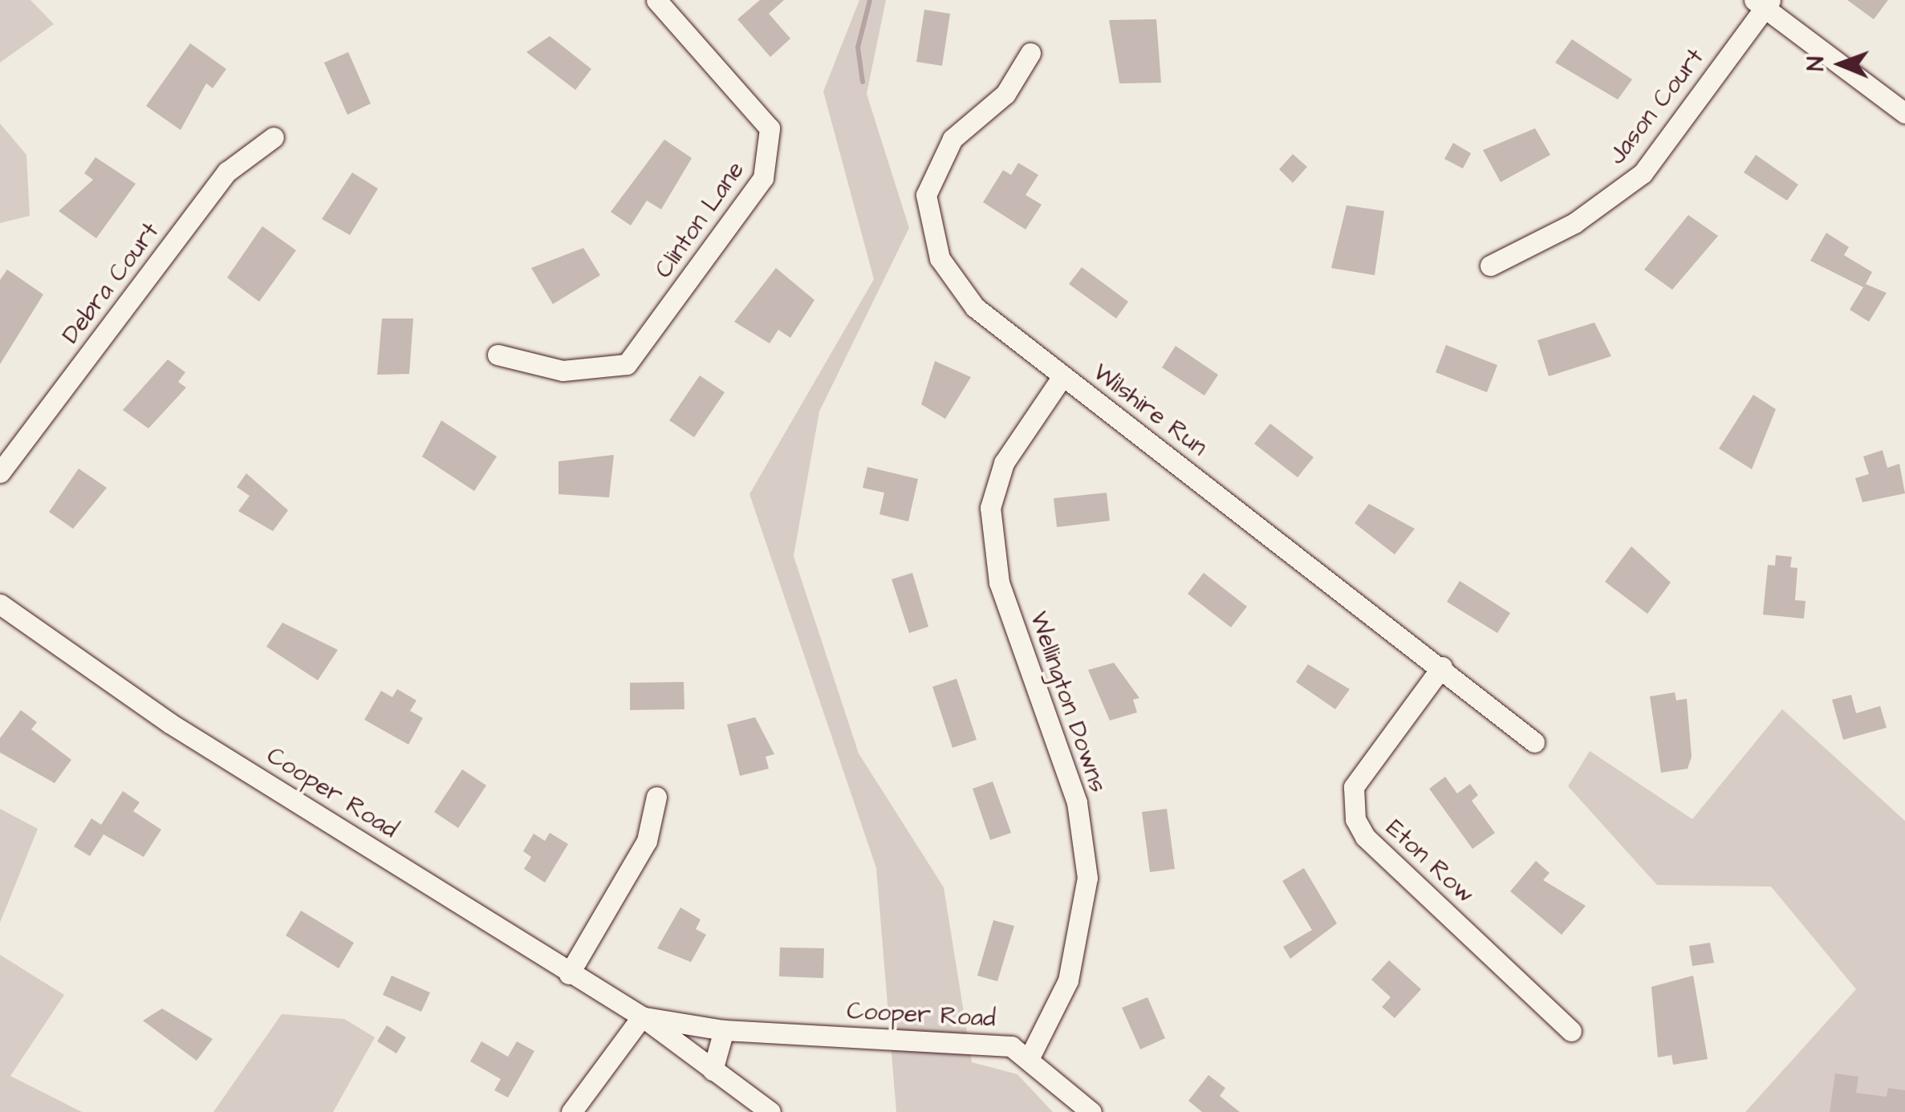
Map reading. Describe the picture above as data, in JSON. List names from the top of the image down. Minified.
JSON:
{"streets":{"street":["Jason Court","Clinton Lane","Debra Court","Wilshire Run","Wellington Downs","Cooper Road","Eton Row"]},"crossings":[["Wilshire Run","Wellington Downs"],["Wilshire Run","Eton Row"],["Wellington Downs","Cooper Road"]],"north":"left"}
